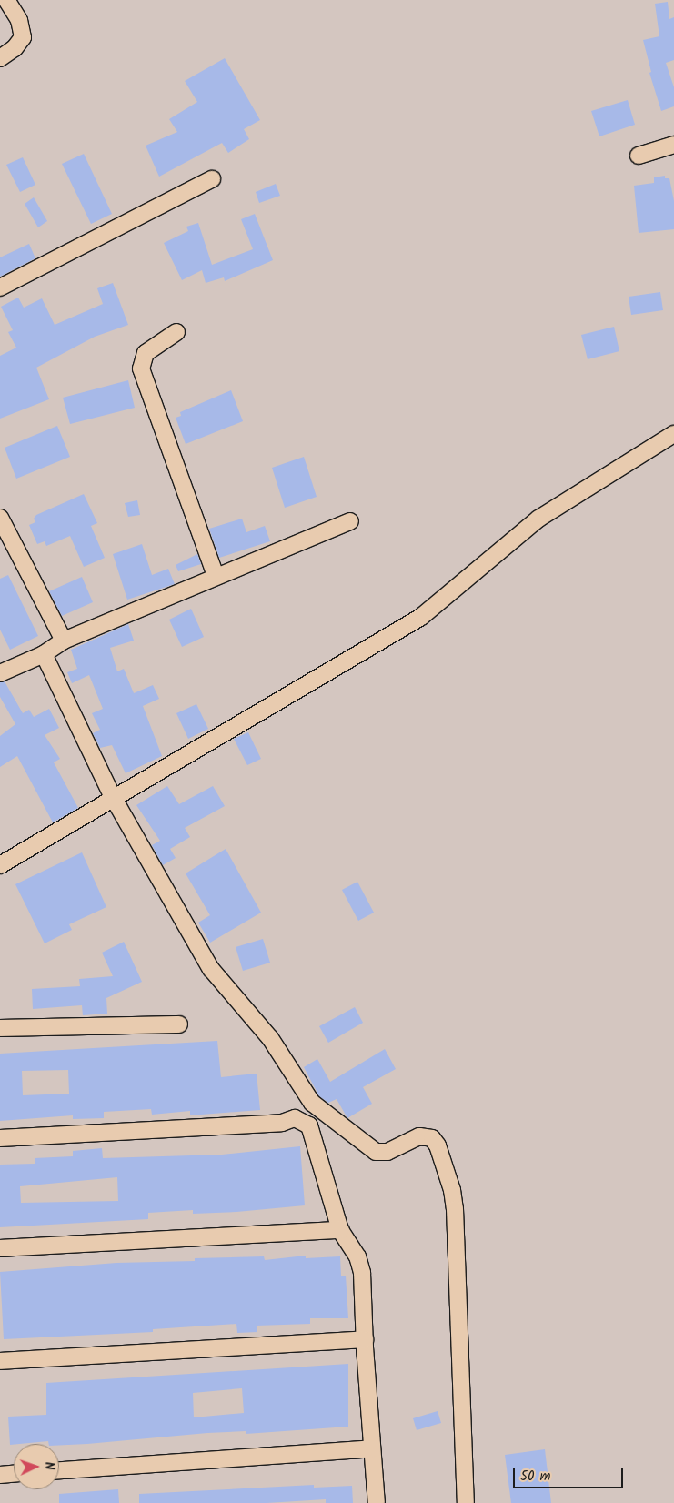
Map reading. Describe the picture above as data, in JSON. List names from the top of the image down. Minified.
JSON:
{"scale_bar":"50 m","north":"right"}
